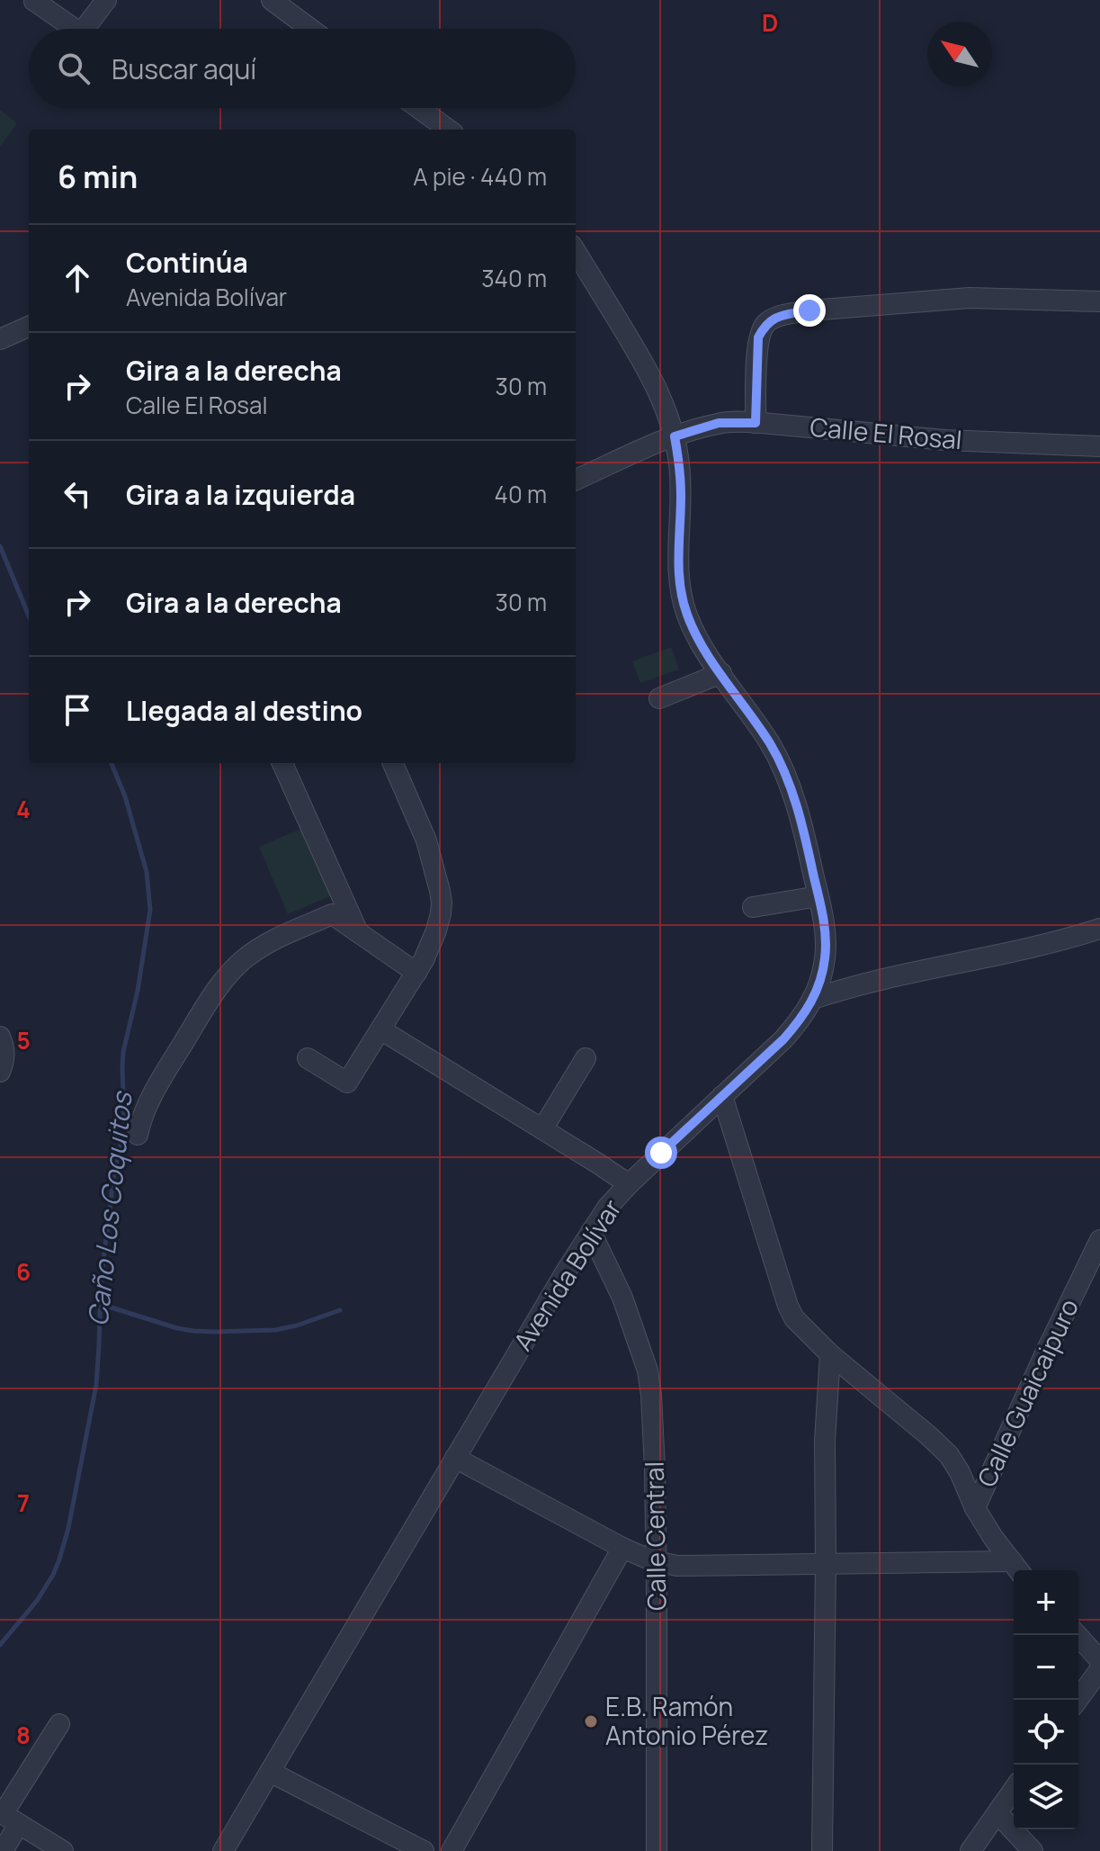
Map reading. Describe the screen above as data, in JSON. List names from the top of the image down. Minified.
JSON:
{"streets":{"street":["Calle El Rosal","Avenida Bolívar","Calle Guaicaipuro","Calle Central"]},"crossings":[["Calle El Rosal","Avenida Bolívar"],["Avenida Bolívar","Calle Central"]],"water":["Caño Los Coquitos"],"places":["E.B. Ramón Antonio Pérez"],"north":"top left","page":{"search":"Buscar aquí","heading":["6 min","A pie · 440 m"],"list":[["Continúa","Avenida Bolívar","340 m"],["Gira a la derecha","Calle El Rosal","30 m"],["Gira a la izquierda","40 m"],["Gira a la derecha","30 m"],"Llegada al destino"],"map_buttons":["+","−"]},"grid":{"columns":["D"],"rows":["4","5","6","7","8"]}}
